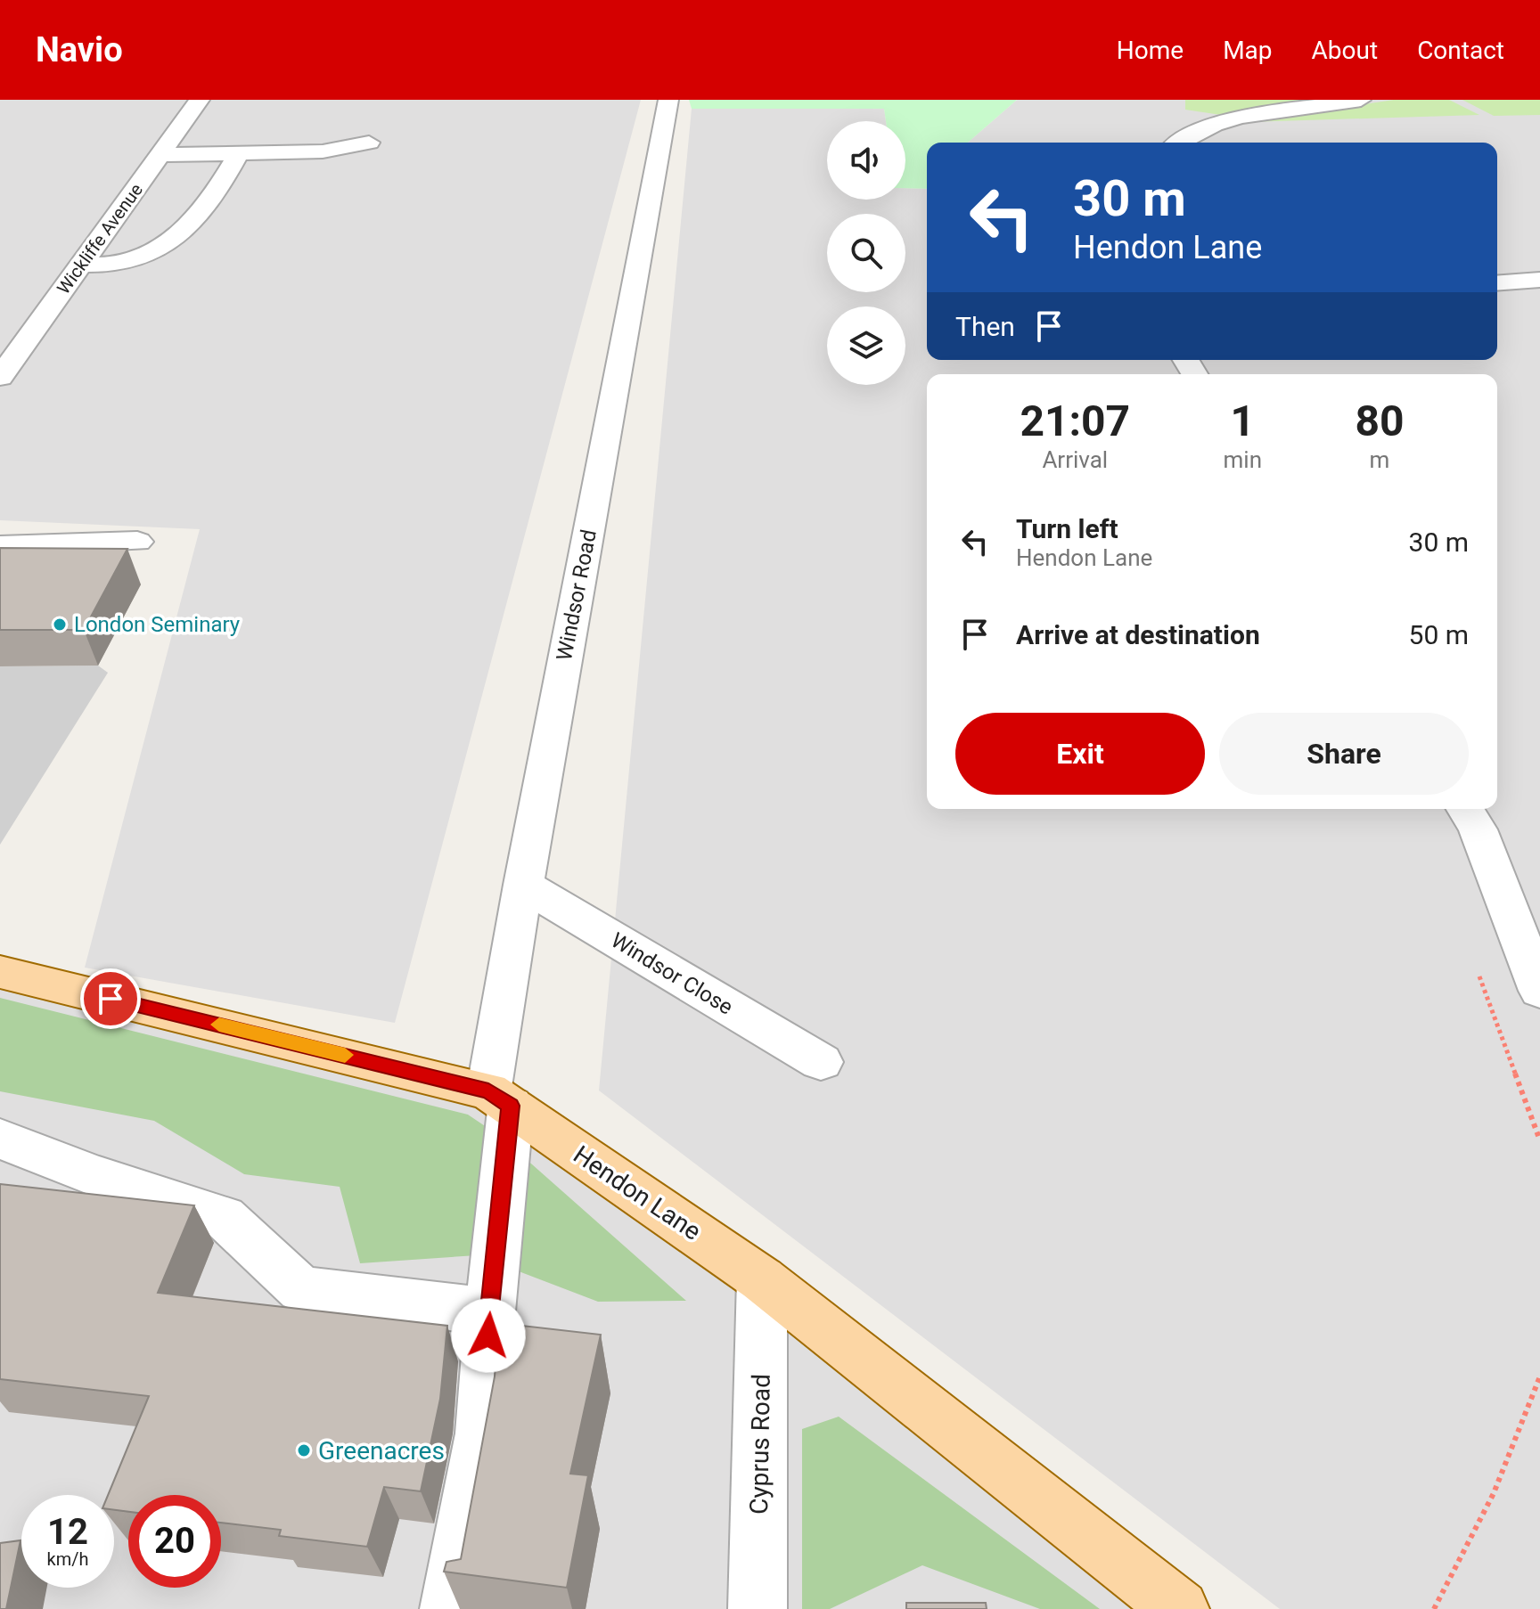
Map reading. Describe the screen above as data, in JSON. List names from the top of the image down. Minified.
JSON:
{"streets":{"main road":["Hendon Lane"],"street":["Wickliffe Avenue","Windsor Road","Windsor Close","Cyprus Road"]},"crossings":[["Windsor Road","Windsor Close"],["Windsor Road","Hendon Lane"],["Hendon Lane","Cyprus Road"]],"places":["London Seminary","Greenacres"],"page":{"header":"Navio","nav":["Home","Map","About","Contact"],"turn":["30 m","Hendon Lane"],"then":"Then","eta":["21:07","Arrival","1","min","80","m"],"list":[{"name":"Turn left","note":"Hendon Lane","value":"30 m"},{"name":"Arrive at destination","value":"50 m"}],"buttons":["Exit","Share"],"speed":"12 km/h","limit":"20"}}
